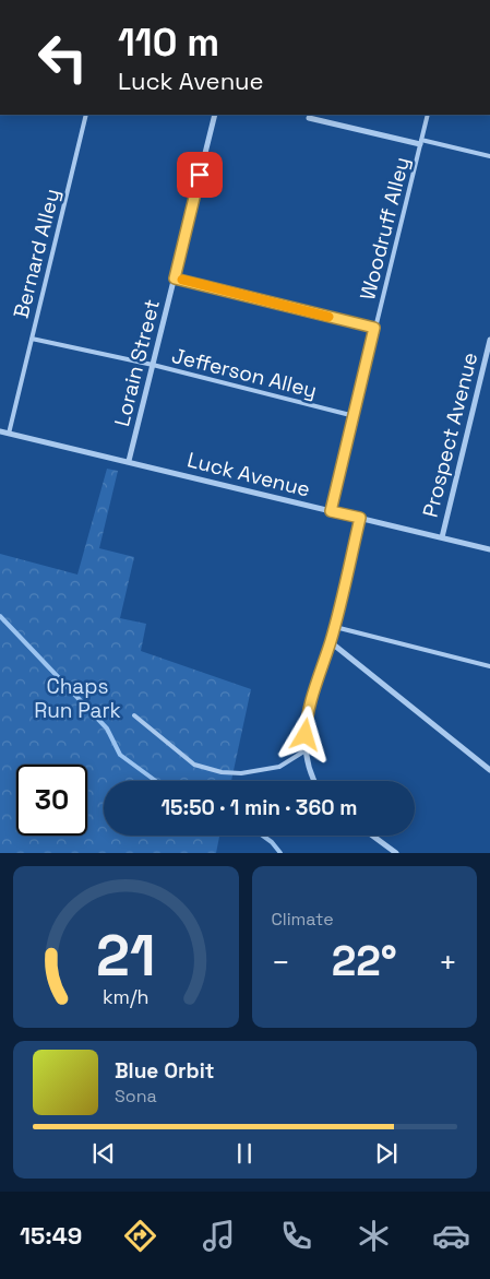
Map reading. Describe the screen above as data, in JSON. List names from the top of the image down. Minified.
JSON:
{"streets":{"street":["Lorain Street","Prospect Avenue","Luck Avenue"],"lane":["Woodruff Alley","Bernard Alley","Jefferson Alley"]},"crossings":[["Woodruff Alley","Jefferson Alley"],["Woodruff Alley","Luck Avenue"],["Bernard Alley","Jefferson Alley"],["Bernard Alley","Luck Avenue"],["Lorain Street","Jefferson Alley"],["Lorain Street","Luck Avenue"],["Prospect Avenue","Luck Avenue"]],"parks":["Chaps Run Park"],"page":{"turn":["110 m","Luck Avenue"],"limit":"30","trip":"15:50 · 1 min · 360 m","tile":"Climate","heat":["−","22°","+"],"song":["Blue Orbit","Sona"],"tabs":"15:49","gauge":["21","km/h"]}}
